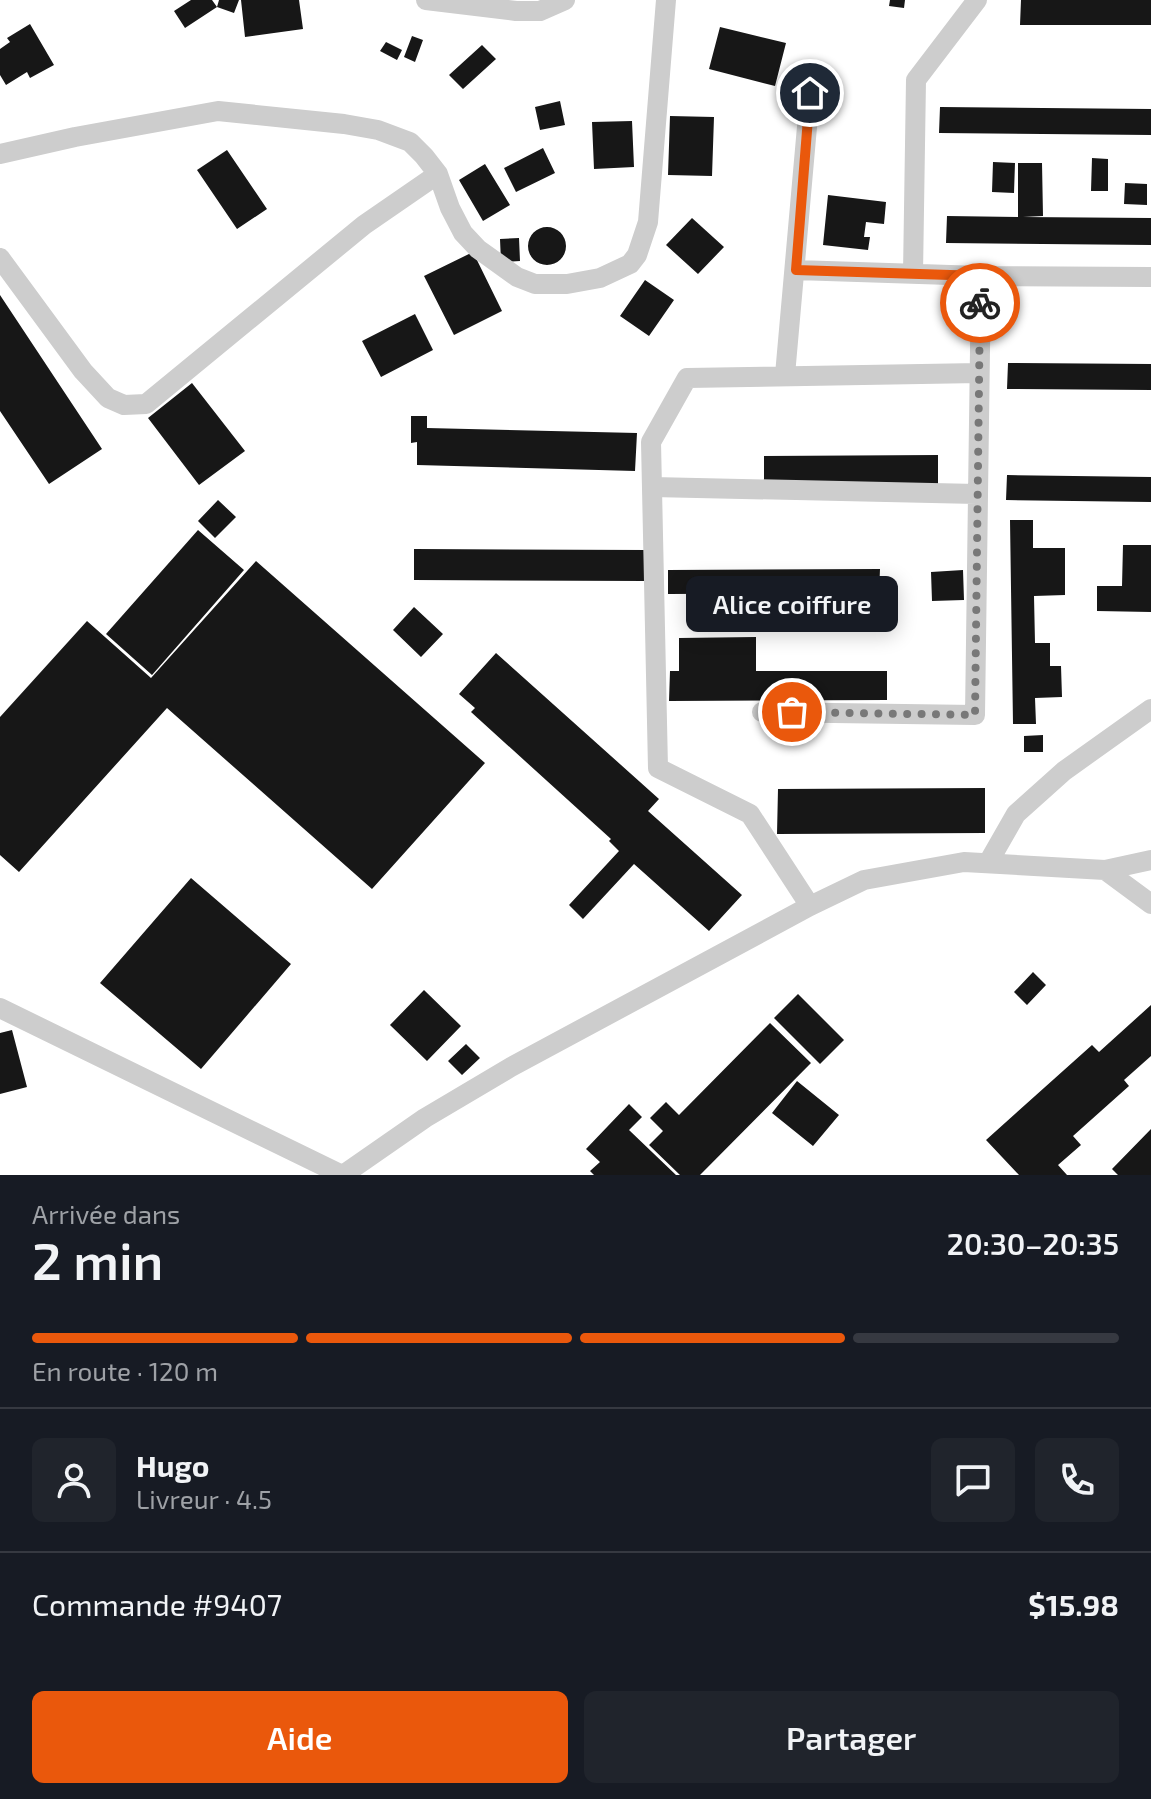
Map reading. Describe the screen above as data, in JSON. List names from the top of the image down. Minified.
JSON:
{"places":["Alice coiffure"],"page":{"bubble":"Alice coiffure","heading":["2 min","Arrivée dans","20:30–20:35"],"panel":["Hugo","Livreur · 4.5","Commande #9407","$15.98"],"bar":"En route · 120 m","buttons":["Aide","Partager"]}}
